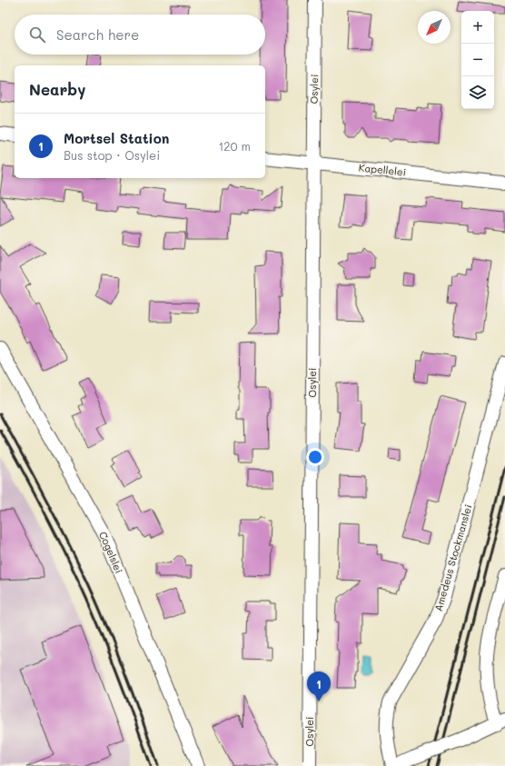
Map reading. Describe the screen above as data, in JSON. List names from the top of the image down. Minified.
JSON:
{"streets":{"street":["Osylei","Kapellelei","Cogelslei","Amedeus Stockmanslei"]},"crossings":[["Osylei","Kapellelei"]],"north":"bottom left","page":{"map_buttons":["+","−"],"search":"Search here","heading":"Nearby","list":[{"mark":"1","name":"Mortsel Station","note":"Bus stop · Osylei","value":"120 m"}],"pins":"1"}}
